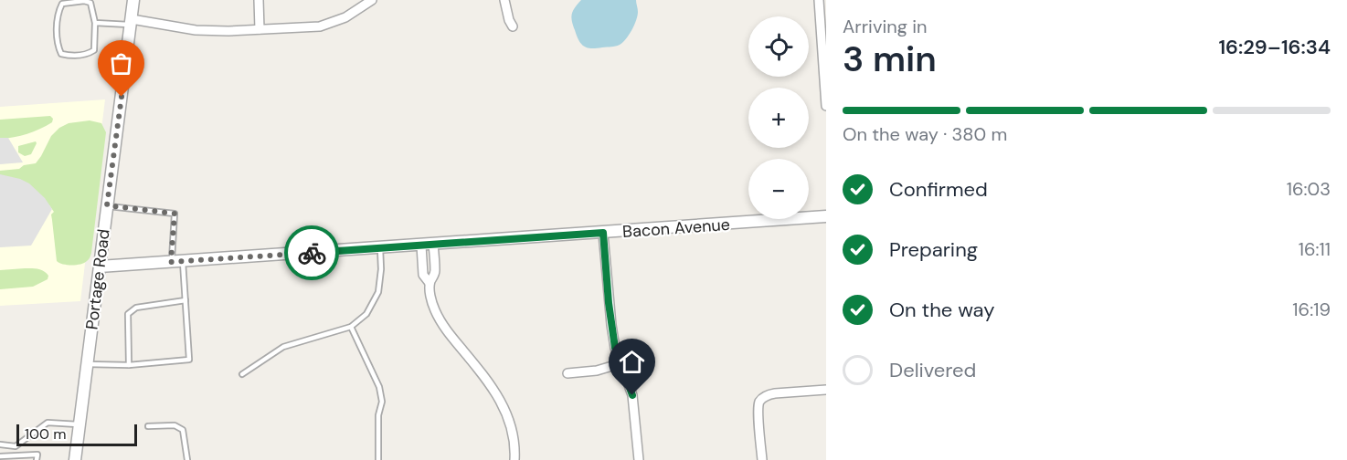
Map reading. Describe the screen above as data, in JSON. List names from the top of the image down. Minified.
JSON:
{"streets":{"street":["Bacon Avenue","Portage Road"]},"crossings":[["Bacon Avenue","Portage Road"]],"scale_bar":"100 m","page":{"heading":["3 min","Arriving in","16:29–16:34"],"map_buttons":["+","−"],"bar":"On the way · 380 m","list":[["Confirmed","16:03"],["Preparing","16:11"],["On the way","16:19"],"Delivered"],"scale":"100 m"}}
